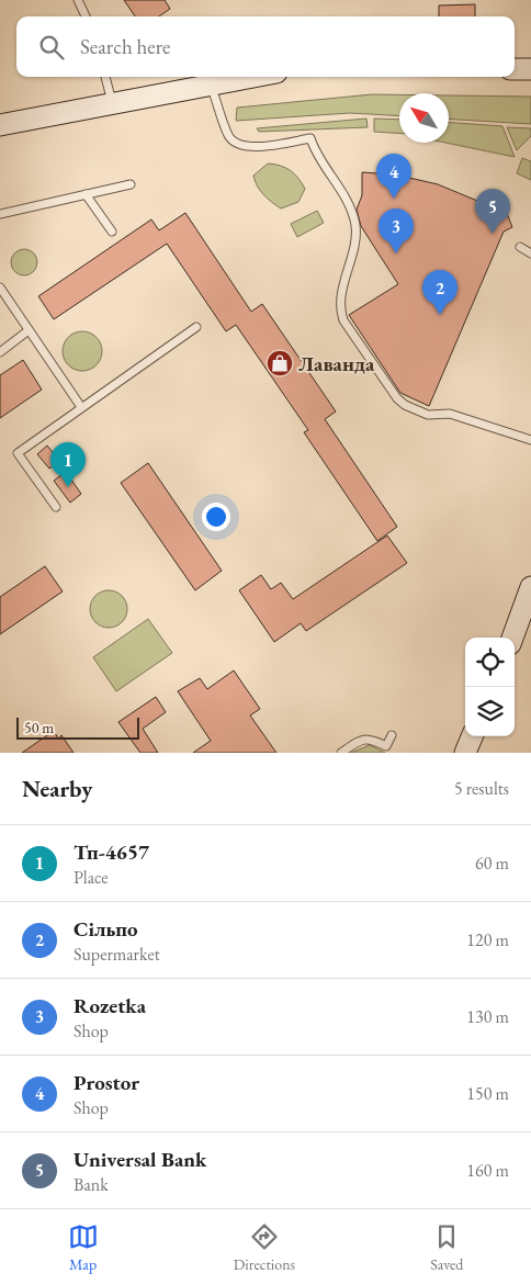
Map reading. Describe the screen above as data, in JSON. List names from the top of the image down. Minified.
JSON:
{"places":{"shop":["Лаванда"]},"scale_bar":"50 m","north":"top left","page":{"search":"Search here","pins":["4","5","3","2","1"],"scale":"50 m","heading":["Nearby","5 results"],"list":[{"mark":"1","name":"Тп-4657","note":"Place","value":"60 m"},{"mark":"2","name":"Сільпо","note":"Supermarket","value":"120 m"},{"mark":"3","name":"Rozetka","note":"Shop","value":"130 m"},{"mark":"4","name":"Prostor","note":"Shop","value":"150 m"},{"mark":"5","name":"Universal Bank","note":"Bank","value":"160 m"}],"nav":["Map","Directions","Saved"]}}
